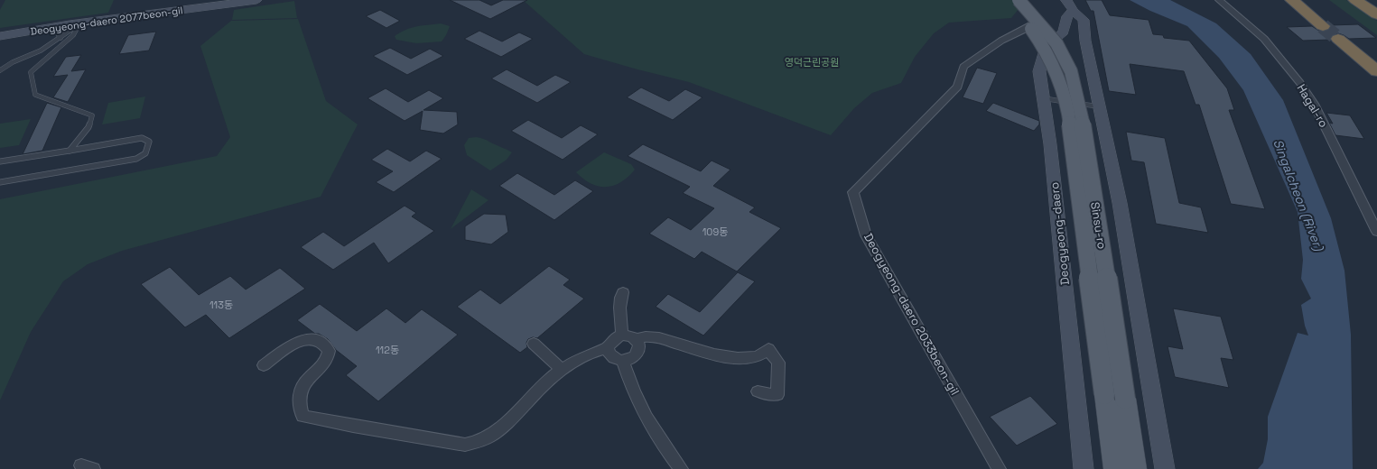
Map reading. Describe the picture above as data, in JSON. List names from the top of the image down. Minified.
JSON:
{"streets":{"main road":["Sinsu-ro"],"street":["Deogyeong-daero 2077beon-gil","Hagal-ro","Deogyeong-daero","Deogyeong-daero 2033beon-gil"]},"water":["Singalcheon (River)"],"parks":["영덕근린공원"],"house_numbers":["109동","113동","112동"]}
